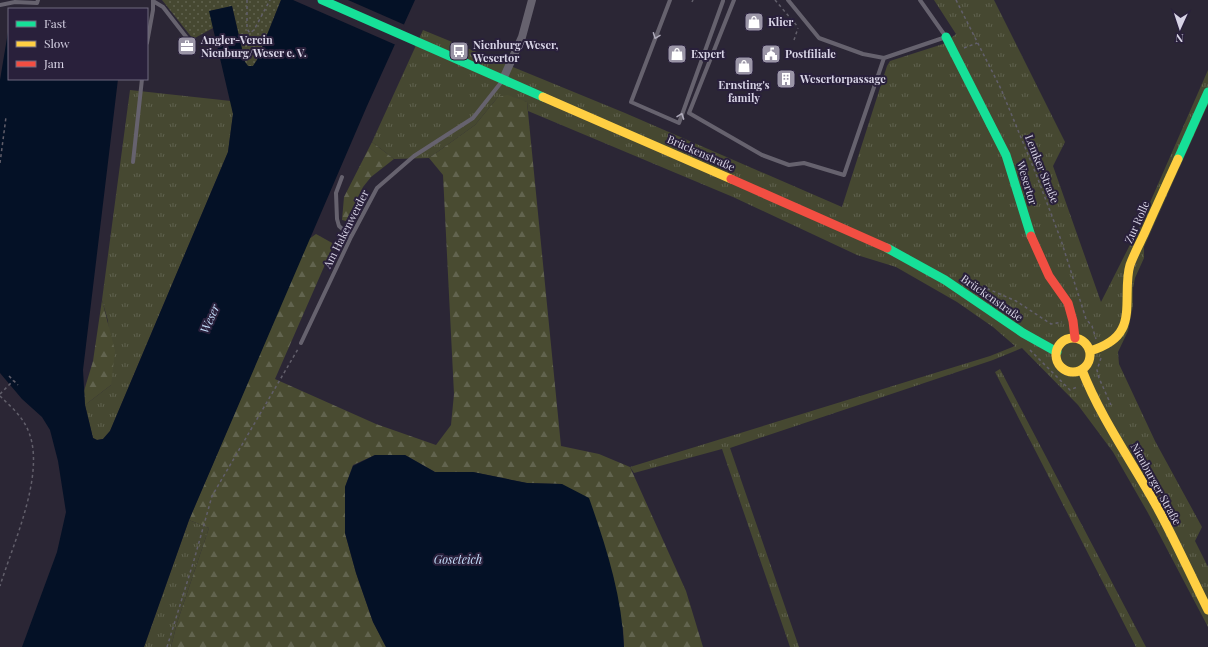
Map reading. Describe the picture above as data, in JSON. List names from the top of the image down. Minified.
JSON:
{"streets":{"street":["Brückenstraße","Wesertor","Zur Rolle","Nienburger Straße"],"lane":["Am Hakenwerder"],"path":["Lemker Straße"]},"crossings":[["Brückenstraße","Wesertor"],["Brückenstraße","Zur Rolle"],["Brückenstraße","Am Hakenwerder"],["Brückenstraße","Nienburger Straße"],["Lemker Straße","Zur Rolle"],["Wesertor","Zur Rolle"],["Wesertor","Nienburger Straße"],["Zur Rolle","Nienburger Straße"]],"water":["Weser","Goseteich"],"places":{"shop":["Klier","Expert","Ernsting's family"],"office":["Angler-Verein Nienburg/Weser e. V."],"bus stop":["Nienburg/Weser, Wesertor"],"public building":["Postfiliale"],"building":["Wesertorpassage"]},"legend":["Fast","Slow","Jam"],"north":"bottom"}
